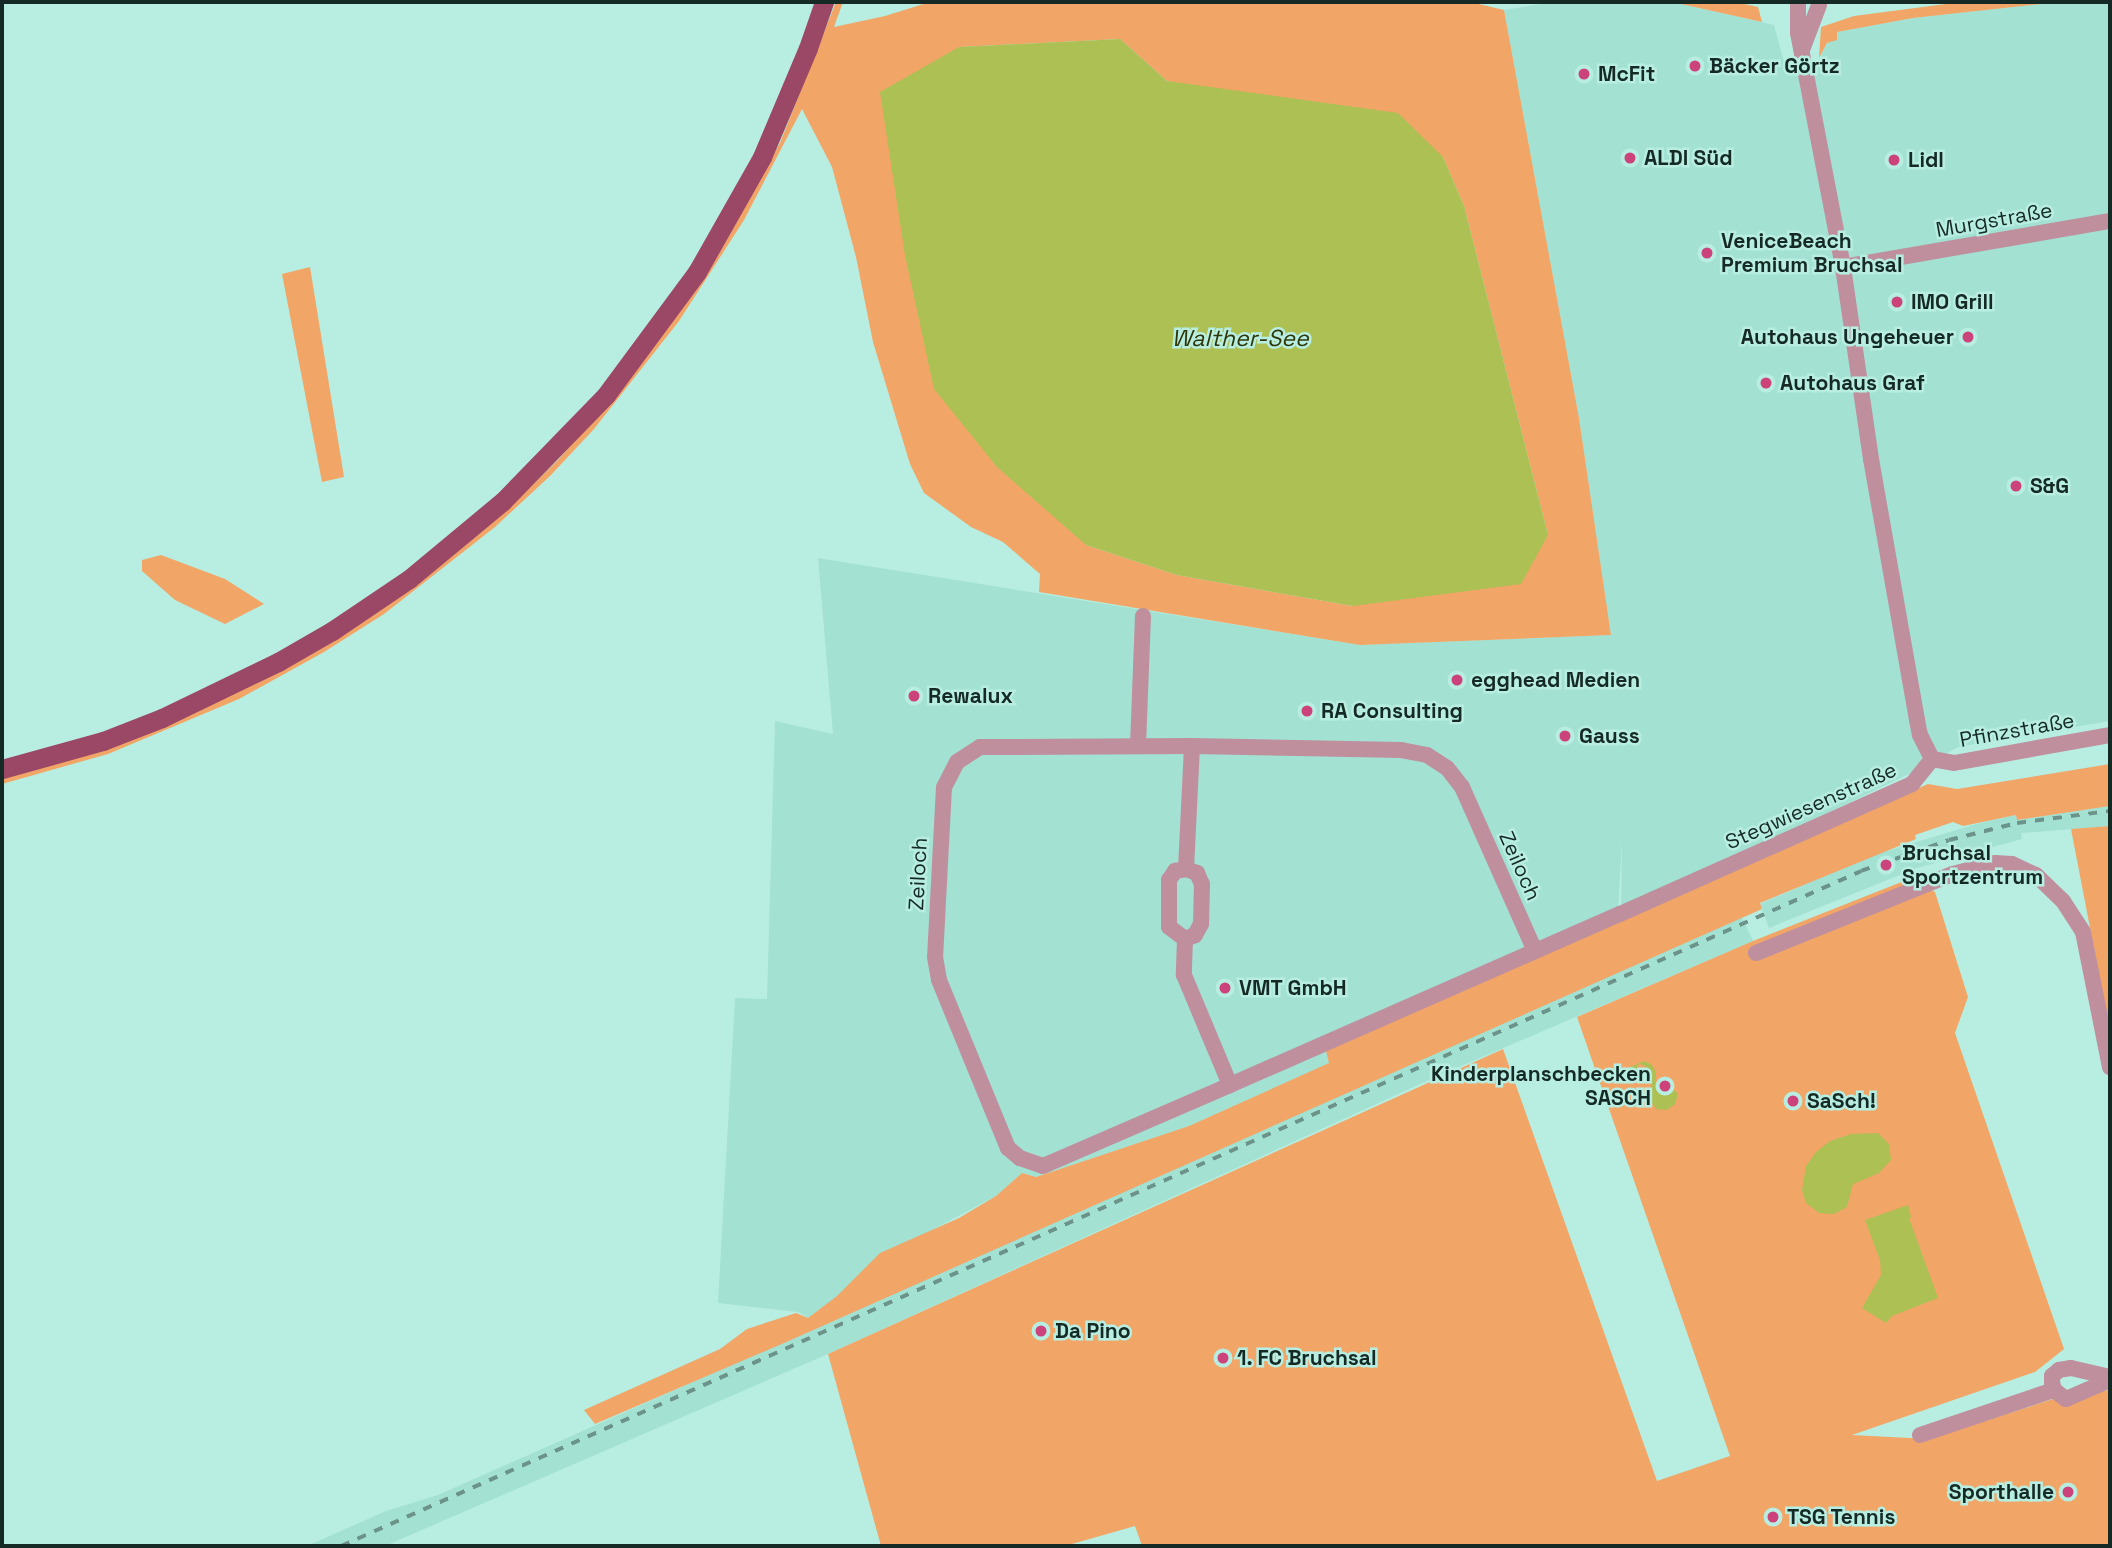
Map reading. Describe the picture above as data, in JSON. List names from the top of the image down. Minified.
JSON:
{"streets":{"street":["Murgstraße","Pfinzstraße","Stegwiesenstraße","Zeiloch"]},"crossings":[["Pfinzstraße","Stegwiesenstraße"],["Stegwiesenstraße","Zeiloch"]],"water":["Walther-See"],"places":["Bäcker Görtz","McFit","ALDI Süd","Lidl","VeniceBeach Premium Bruchsal","IMO Grill","Autohaus Ungeheuer","Autohaus Graf","S&G","egghead Medien","Rewalux","RA Consulting","Gauss","Bruchsal Sportzentrum","VMT GmbH","Kinderplanschbecken SASCH","SaSch!","Da Pino","1. FC Bruchsal","Sporthalle","TSG Tennis"]}
